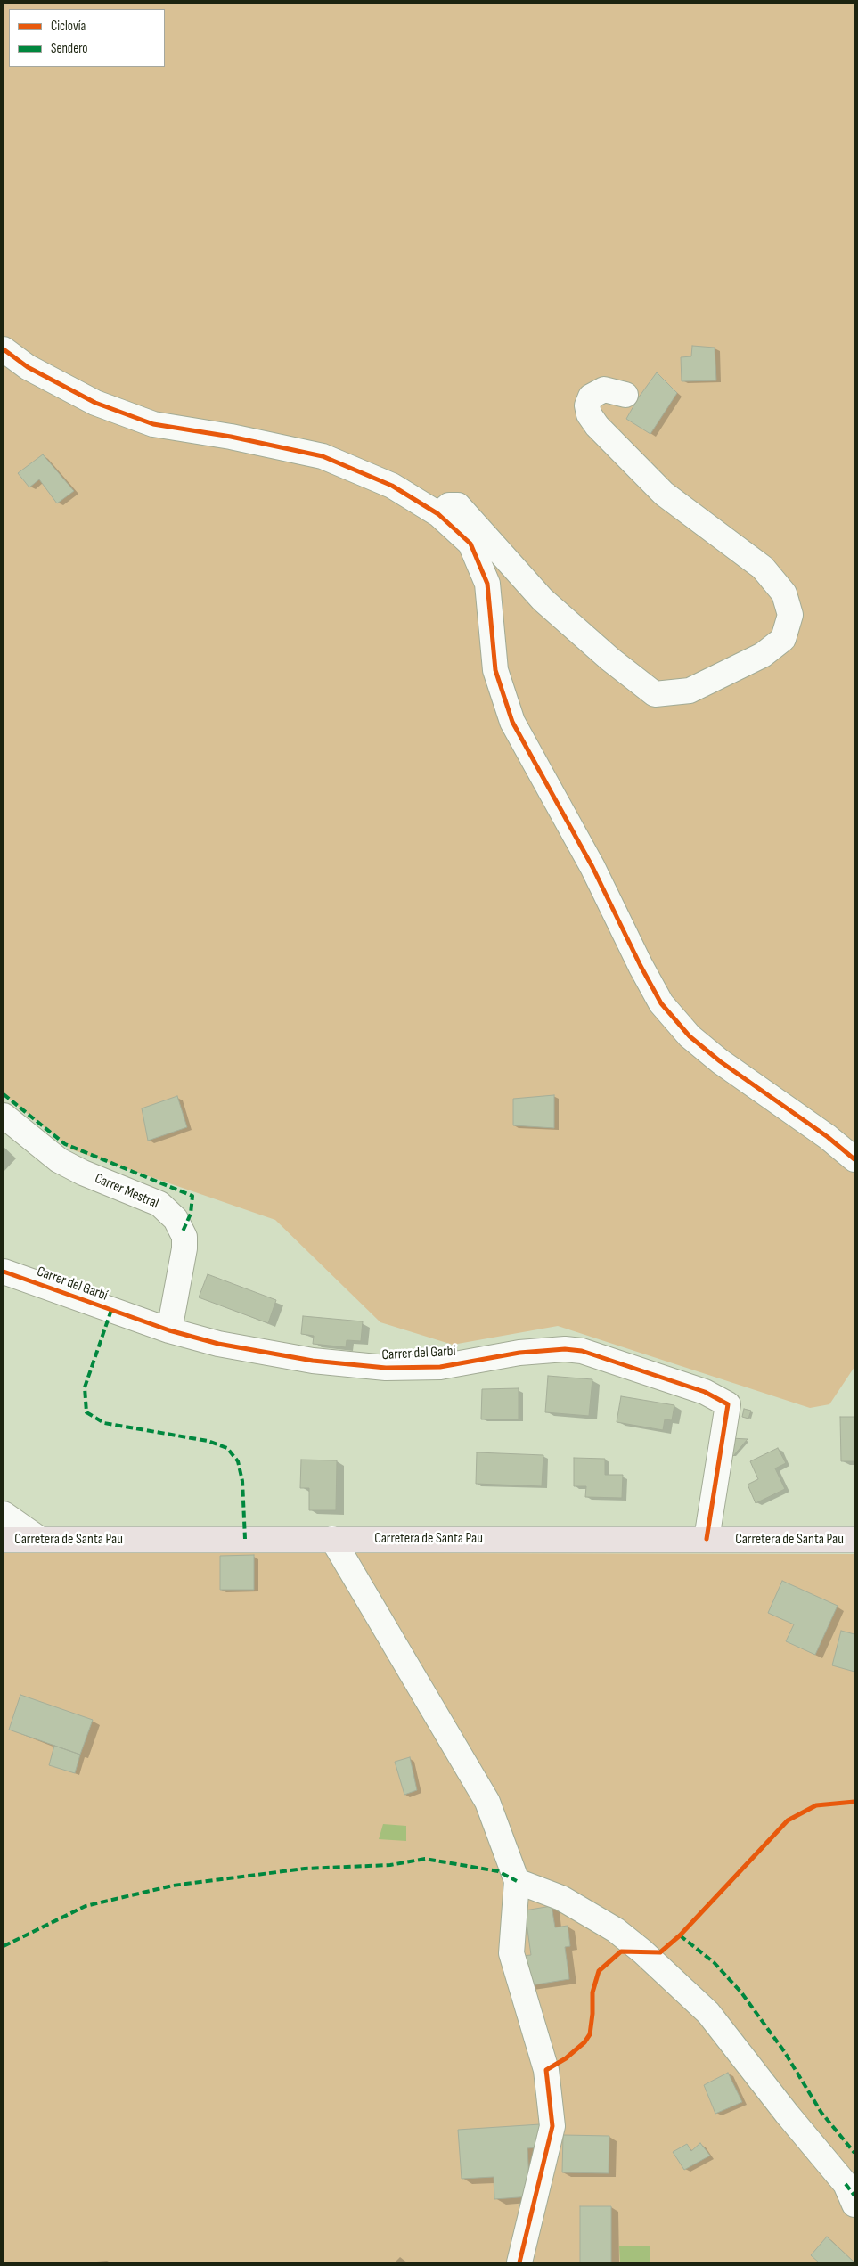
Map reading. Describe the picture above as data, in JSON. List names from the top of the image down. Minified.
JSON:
{"streets":{"main road":["Carretera de Santa Pau"],"street":["Carrer Mestral","Carrer del Garbí"]},"crossings":[["Carrer Mestral","Carrer del Garbí"],["Carrer del Garbí","Carretera de Santa Pau"]],"legend":["Ciclovía","Sendero"]}
